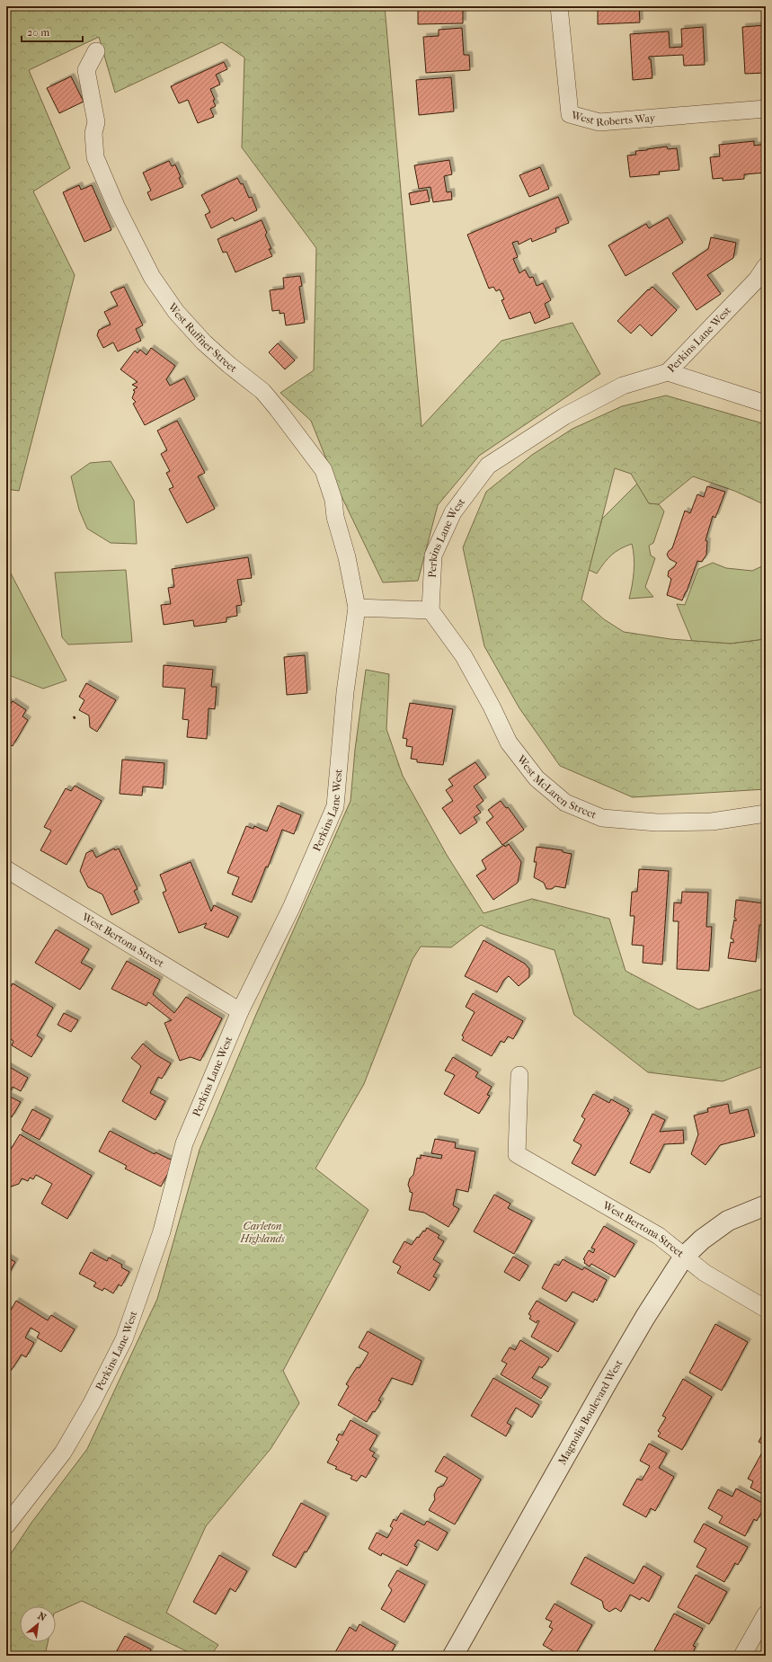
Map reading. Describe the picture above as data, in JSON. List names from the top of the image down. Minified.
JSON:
{"streets":{"street":["West Roberts Way","West Ruffner Street","Perkins Lane West","West McLaren Street","West Bertona Street","Magnolia Boulevard West"]},"crossings":[["West Ruffner Street","Perkins Lane West"],["Perkins Lane West","West McLaren Street"],["Perkins Lane West","West Bertona Street"],["West Bertona Street","Magnolia Boulevard West"]],"parks":["Carleton Highlands"],"scale_bar":"20 m","north":"top right"}
